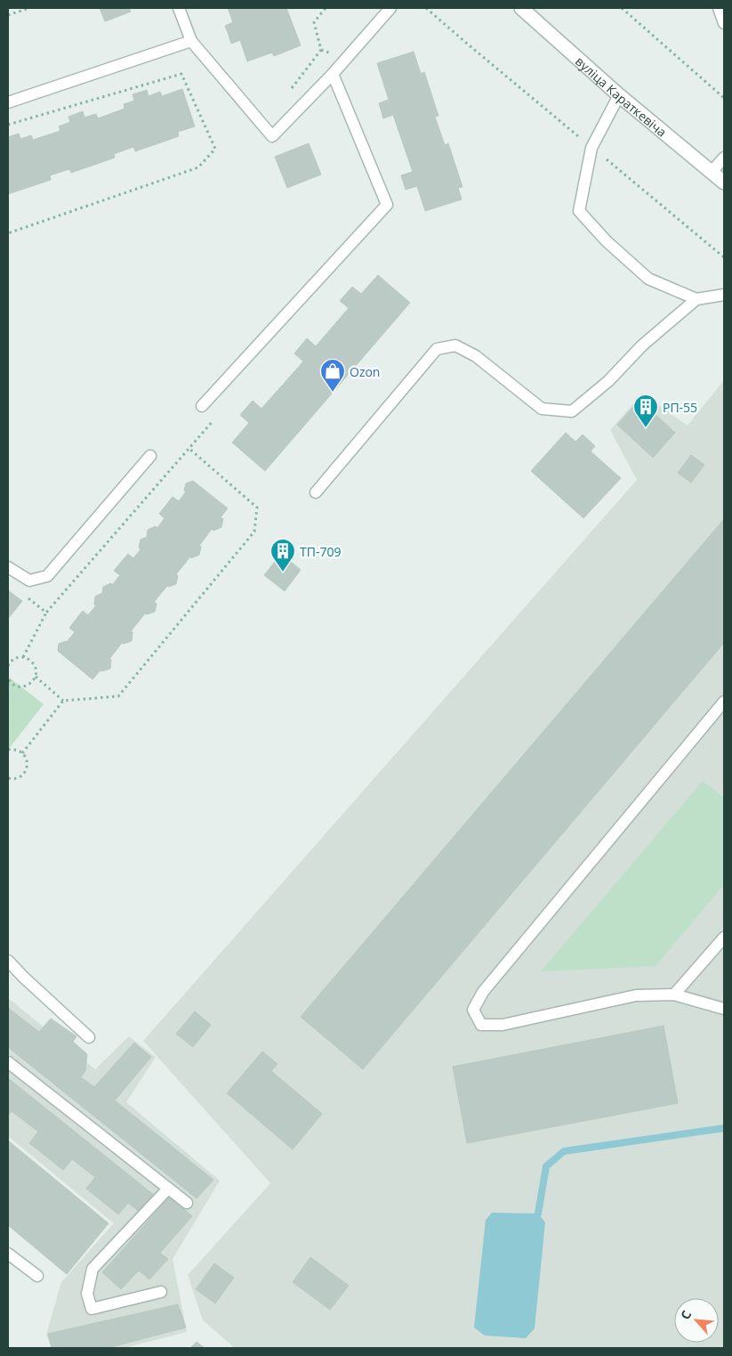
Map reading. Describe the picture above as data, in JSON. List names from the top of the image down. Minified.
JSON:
{"streets":{"street":["вуліца Караткевіча"]},"places":{"shop":["Ozon"],"building":["РП-55","ТП-709"]},"north":"top left"}
